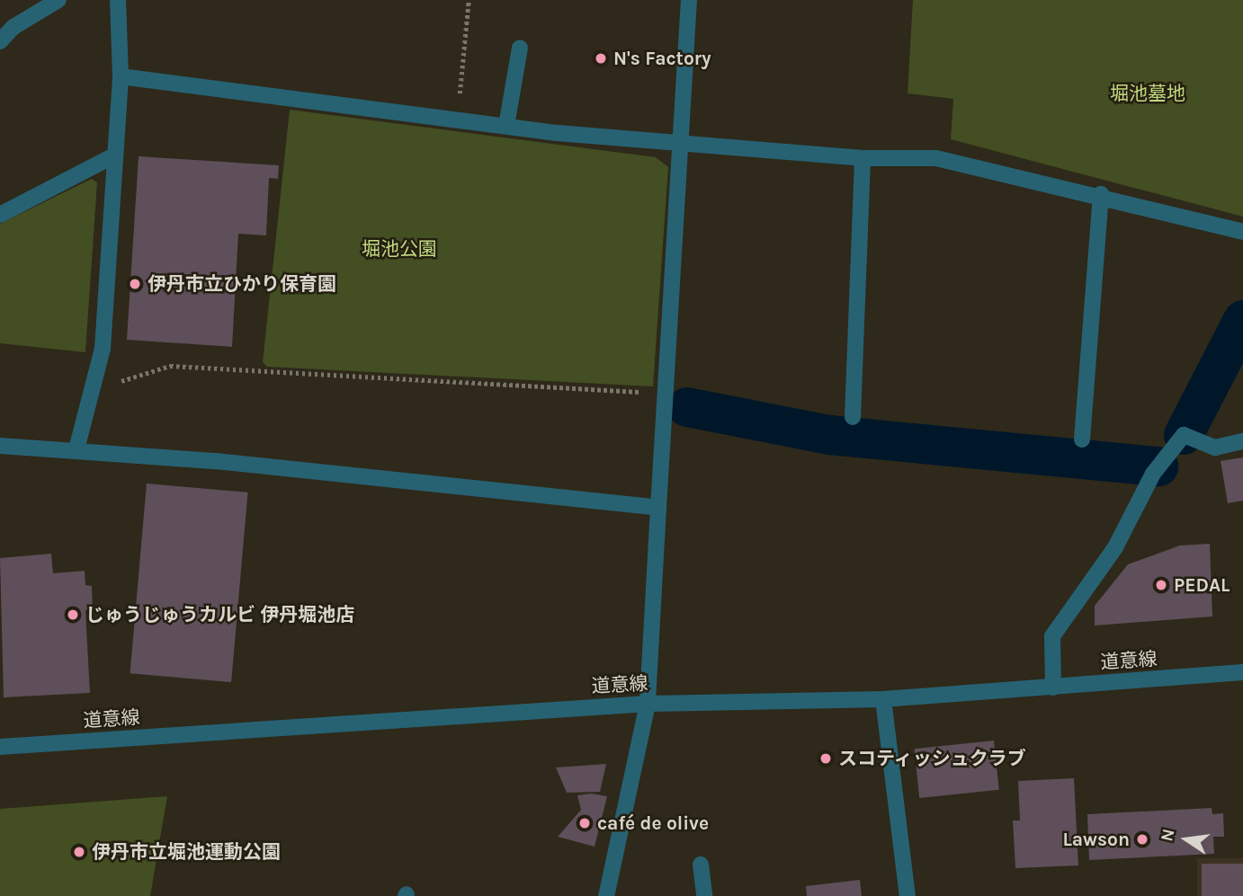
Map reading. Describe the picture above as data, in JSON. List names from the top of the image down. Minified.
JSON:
{"streets":{"street":["道意線"]},"parks":["堀池墓地","堀池公園"],"places":["N's Factory","伊丹市立ひかり保育園","PEDAL","じゅうじゅうカルビ 伊丹堀池店","スコティッシュクラブ","café de olive","Lawson","伊丹市立堀池運動公園"],"north":"left"}
